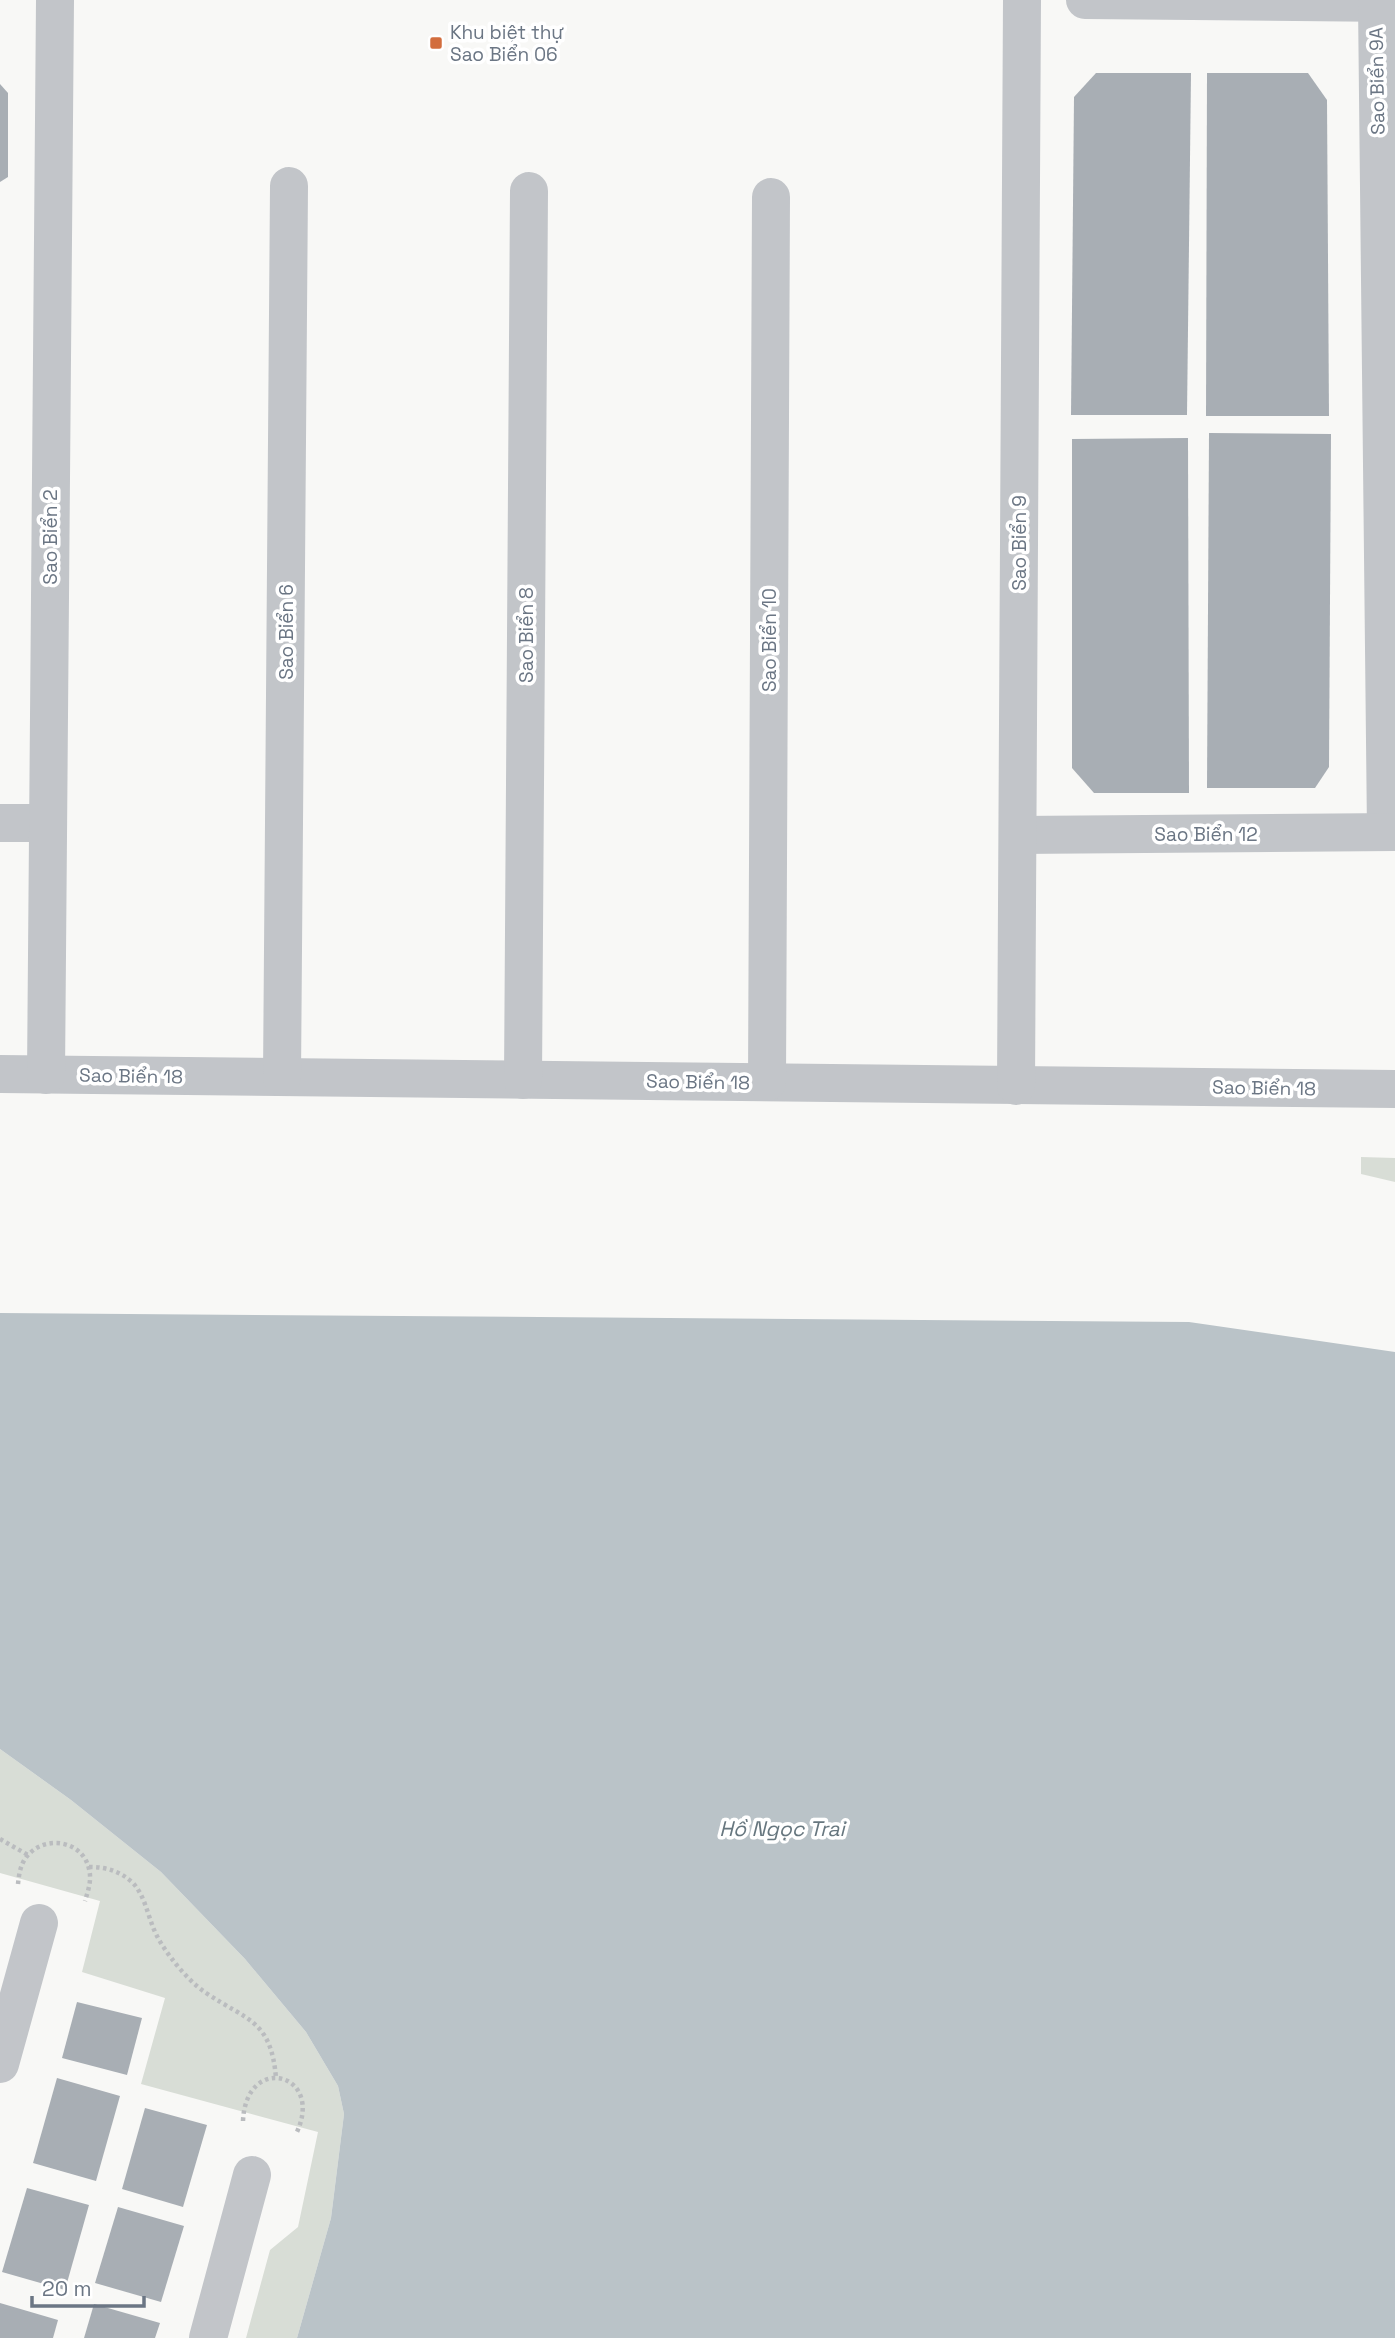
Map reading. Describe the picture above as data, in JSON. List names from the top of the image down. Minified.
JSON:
{"streets":{"street":["Sao Biển 9A","Sao Biển 2","Sao Biển 9","Sao Biển 6","Sao Biển 8","Sao Biển 10","Sao Biển 12","Sao Biển 18"]},"crossings":[["Sao Biển 9A","Sao Biển 12"],["Sao Biển 2","Sao Biển 18"],["Sao Biển 9","Sao Biển 12"],["Sao Biển 9","Sao Biển 18"],["Sao Biển 6","Sao Biển 18"],["Sao Biển 8","Sao Biển 18"],["Sao Biển 10","Sao Biển 18"]],"water":["Hồ Ngọc Trai"],"places":{"transit":["Khu biệt thự Sao Biển 06"]},"scale_bar":"20 m"}
